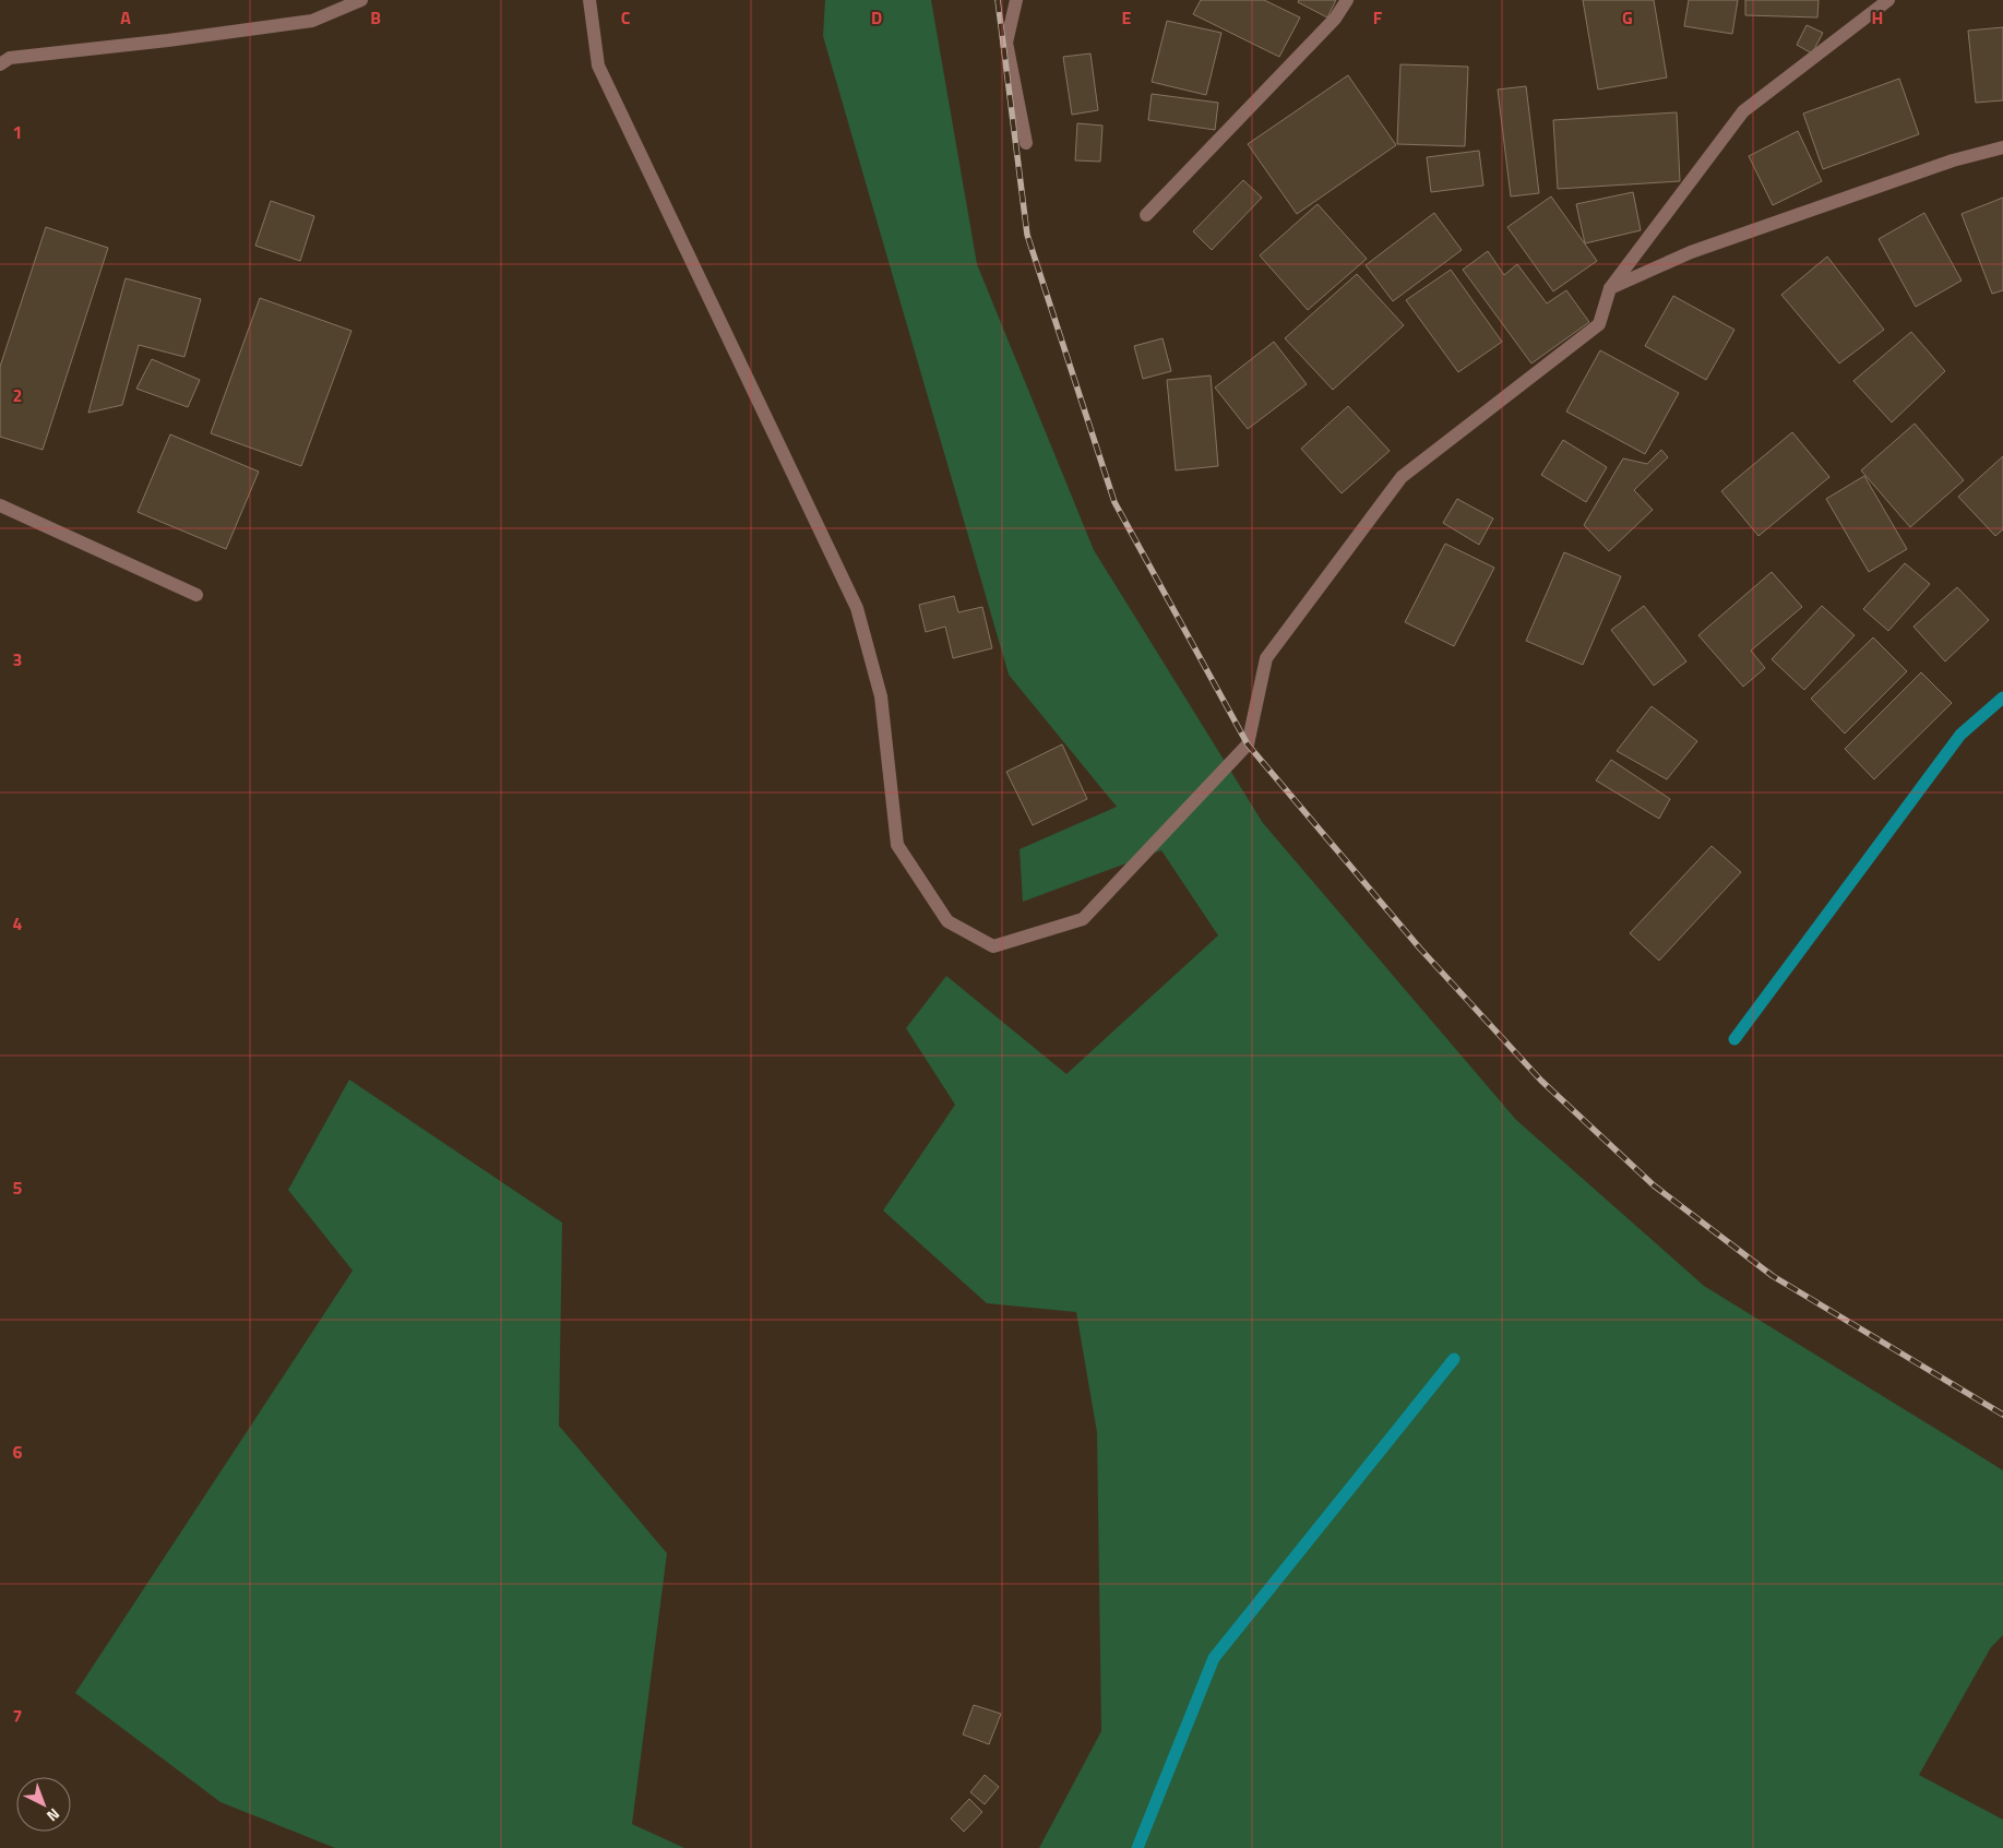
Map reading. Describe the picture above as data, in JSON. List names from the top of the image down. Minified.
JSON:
{"north":"bottom right","grid":{"columns":["A","B","C","D","E","F","G","H"],"rows":["1","2","3","4","5","6","7"]}}
